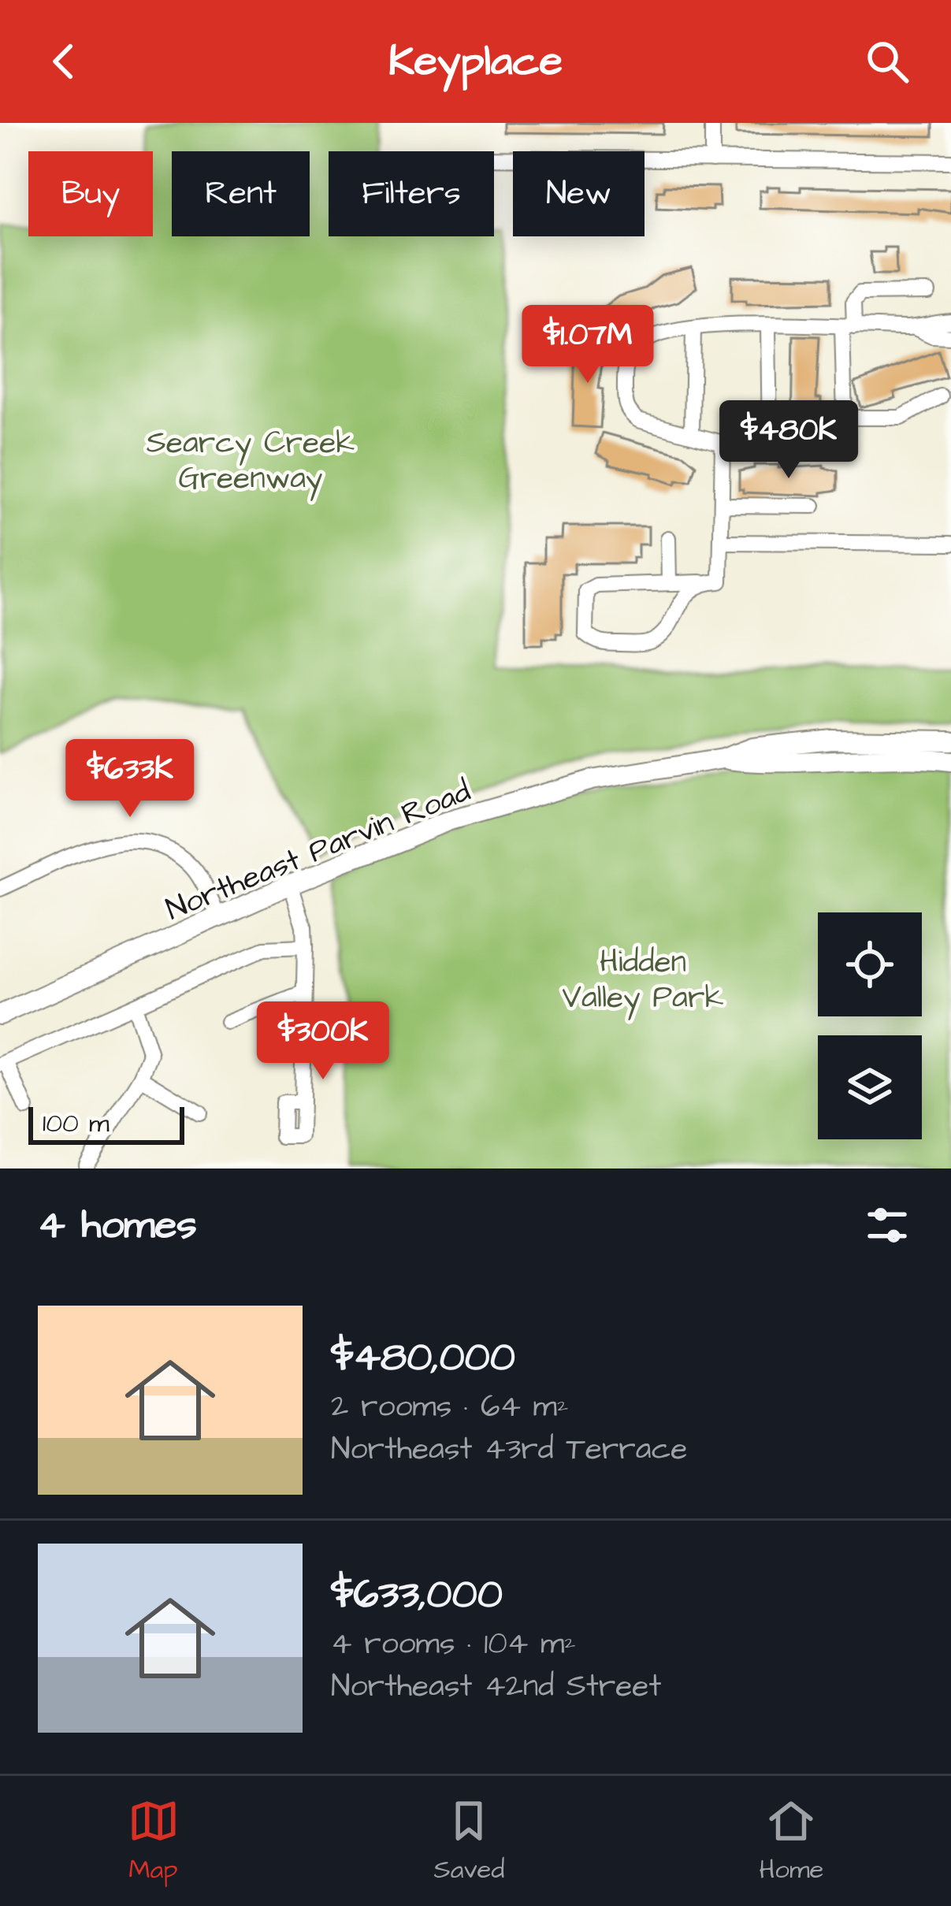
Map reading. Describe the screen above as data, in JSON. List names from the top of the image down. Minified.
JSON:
{"streets":{"main road":["Northeast Parvin Road"]},"parks":["Searcy Creek Greenway","Hidden Valley Park"],"scale_bar":"100 m","page":{"header":"Keyplace","chip":["Buy","Rent","Filters","New"],"price":["$1.07M","$480K","$633K","$300K"],"scale":"100 m","heading":"4 homes","list":[{"name":"$480,000","note":"2 rooms · 64 m² · Northeast 43rd Terrace"},{"name":"$633,000","note":"4 rooms · 104 m² · Northeast 42nd Street"}],"tabs":["Map","Saved","Home"]}}
